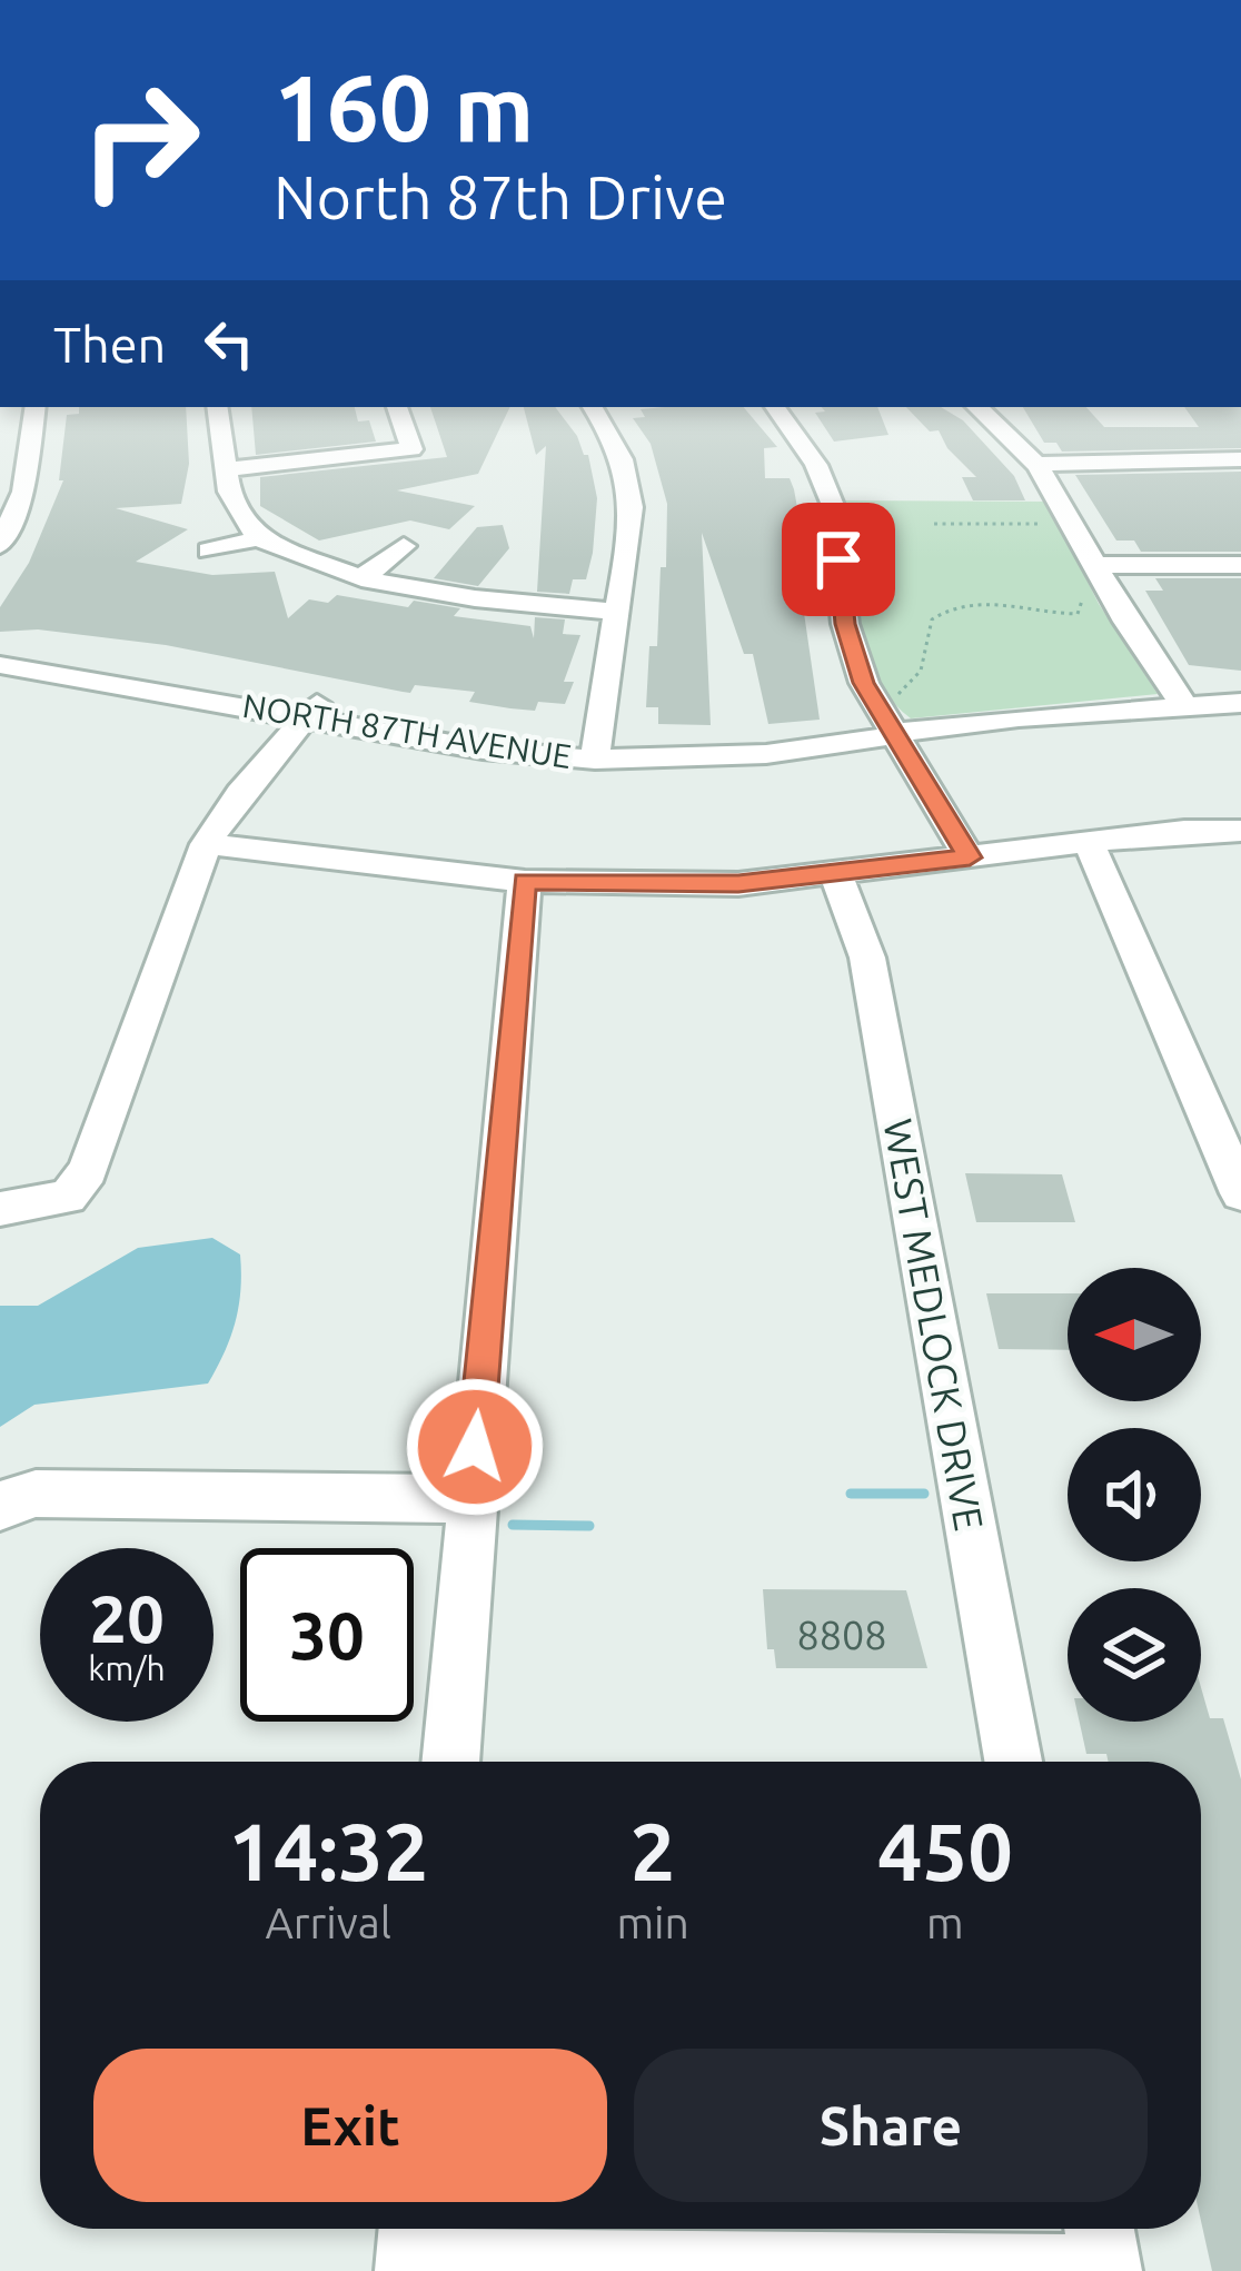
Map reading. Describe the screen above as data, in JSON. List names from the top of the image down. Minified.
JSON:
{"streets":{"street":["NORTH 87TH AVENUE","WEST MEDLOCK DRIVE"]},"house_numbers":["8808"],"north":"left","page":{"turn":["160 m","North 87th Drive"],"then":"Then","speed":"20 km/h","limit":"30","eta":["14:32","Arrival","2","min","450","m"],"buttons":["Exit","Share"]}}
